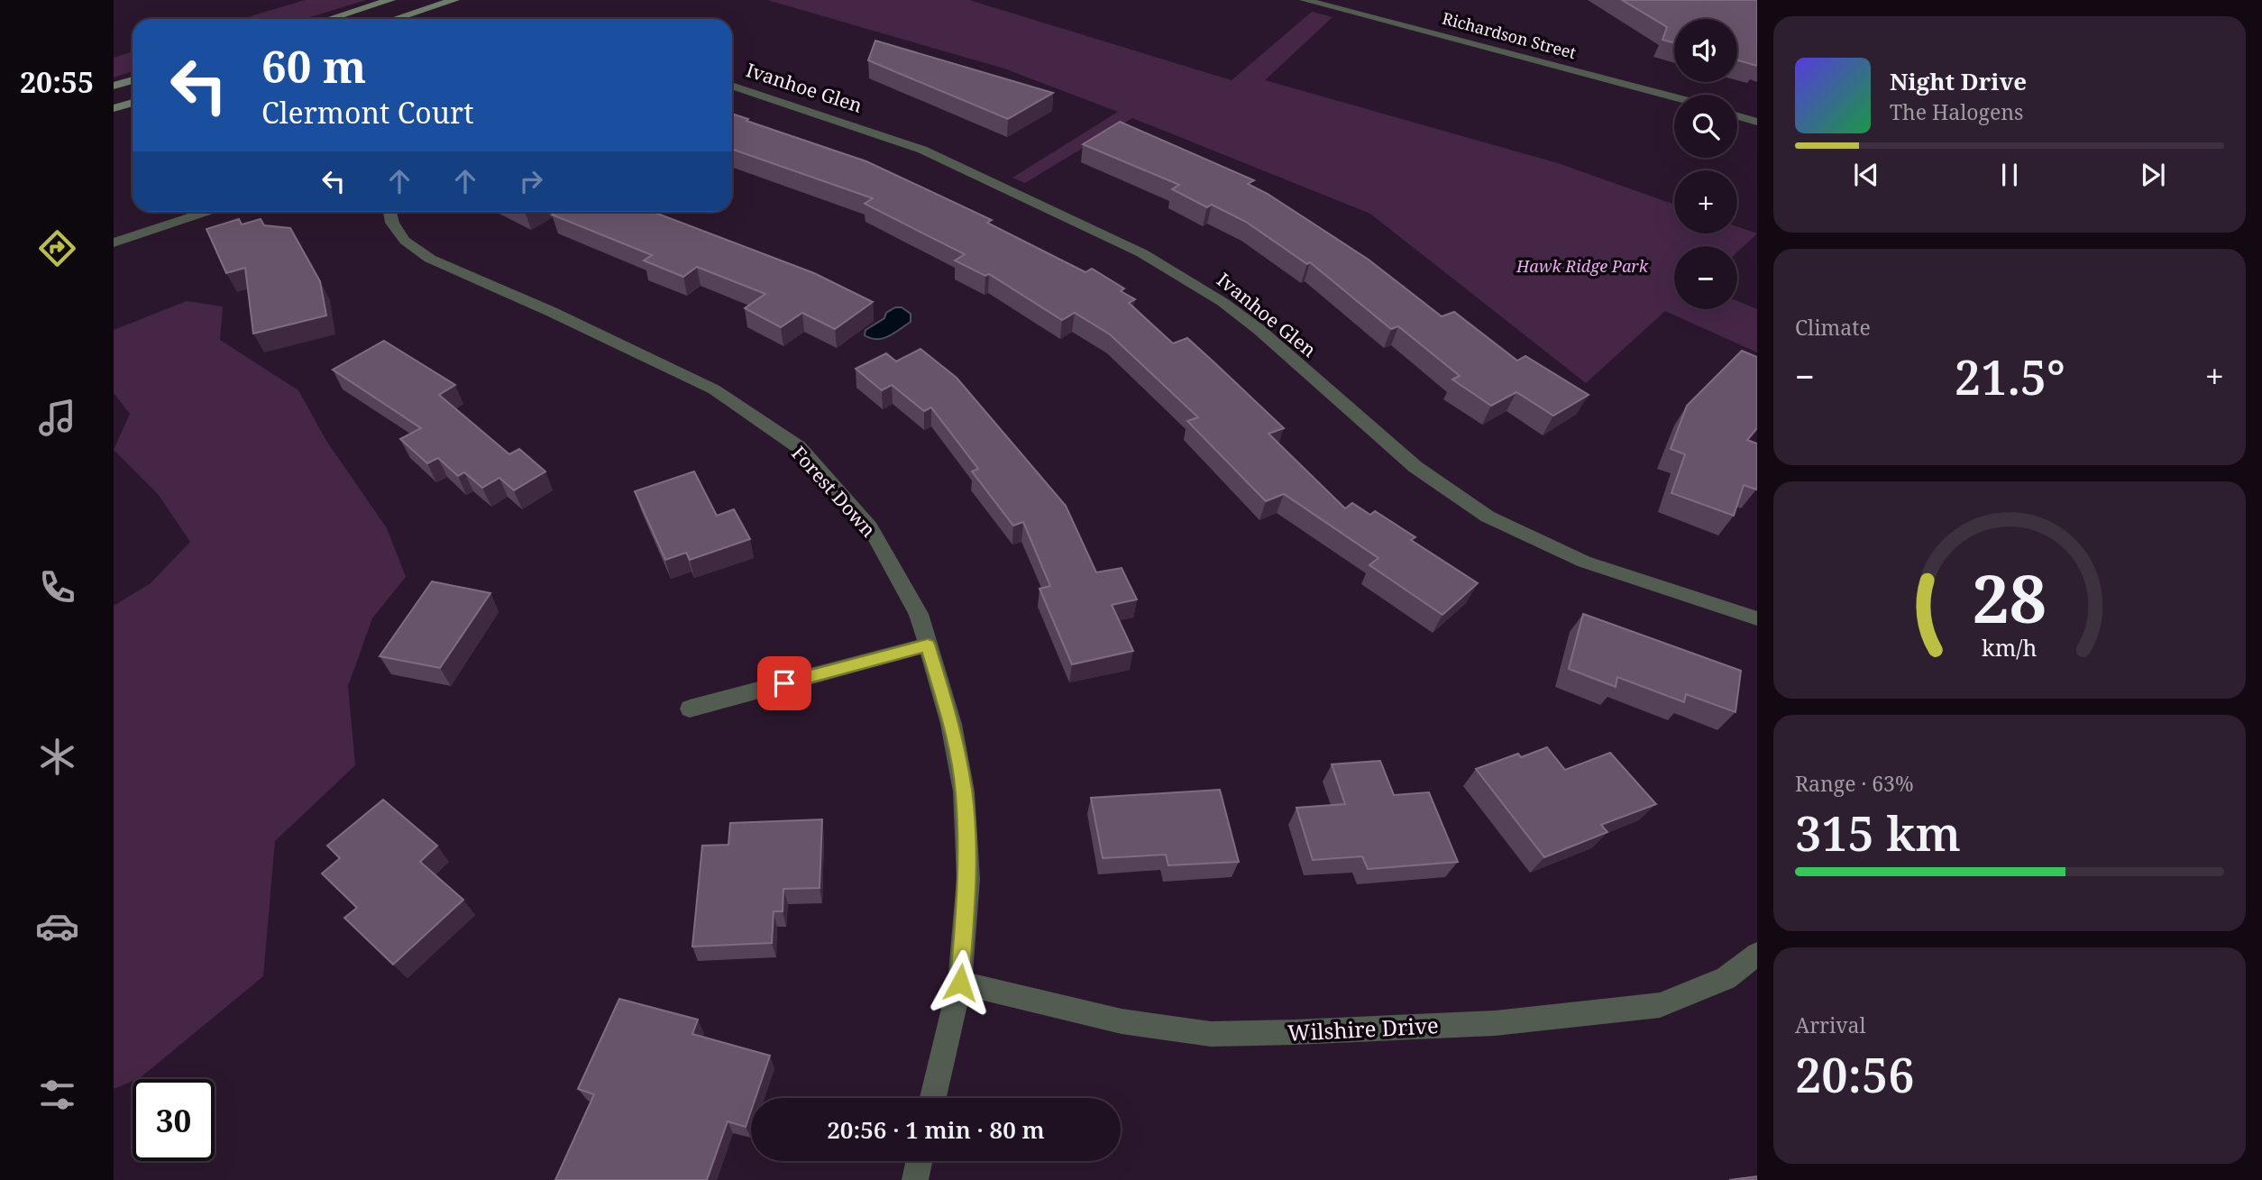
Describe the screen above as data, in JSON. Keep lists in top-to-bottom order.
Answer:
{
  "streets": {
    "street": [
      "Richardson Street",
      "Ivanhoe Glen",
      "Forest Down",
      "Wilshire Drive"
    ]
  },
  "crossings": [
    ["Forest Down", "Wilshire Drive"]
  ],
  "parks": ["Hawk Ridge Park"],
  "page": {
    "tabs": "20:55",
    "map_buttons": ["+", "−"],
    "turn": ["60 m", "Clermont Court"],
    "song": ["Night Drive", "The Halogens"],
    "tile": [
      "Climate",
      ["Range · 63%", "315 km"],
      ["Arrival", "20:56"]
    ],
    "heat": ["−", "21.5°", "+"],
    "limit": "30",
    "trip": "20:56 · 1 min · 80 m",
    "gauge": ["28", "km/h"]
  }
}
